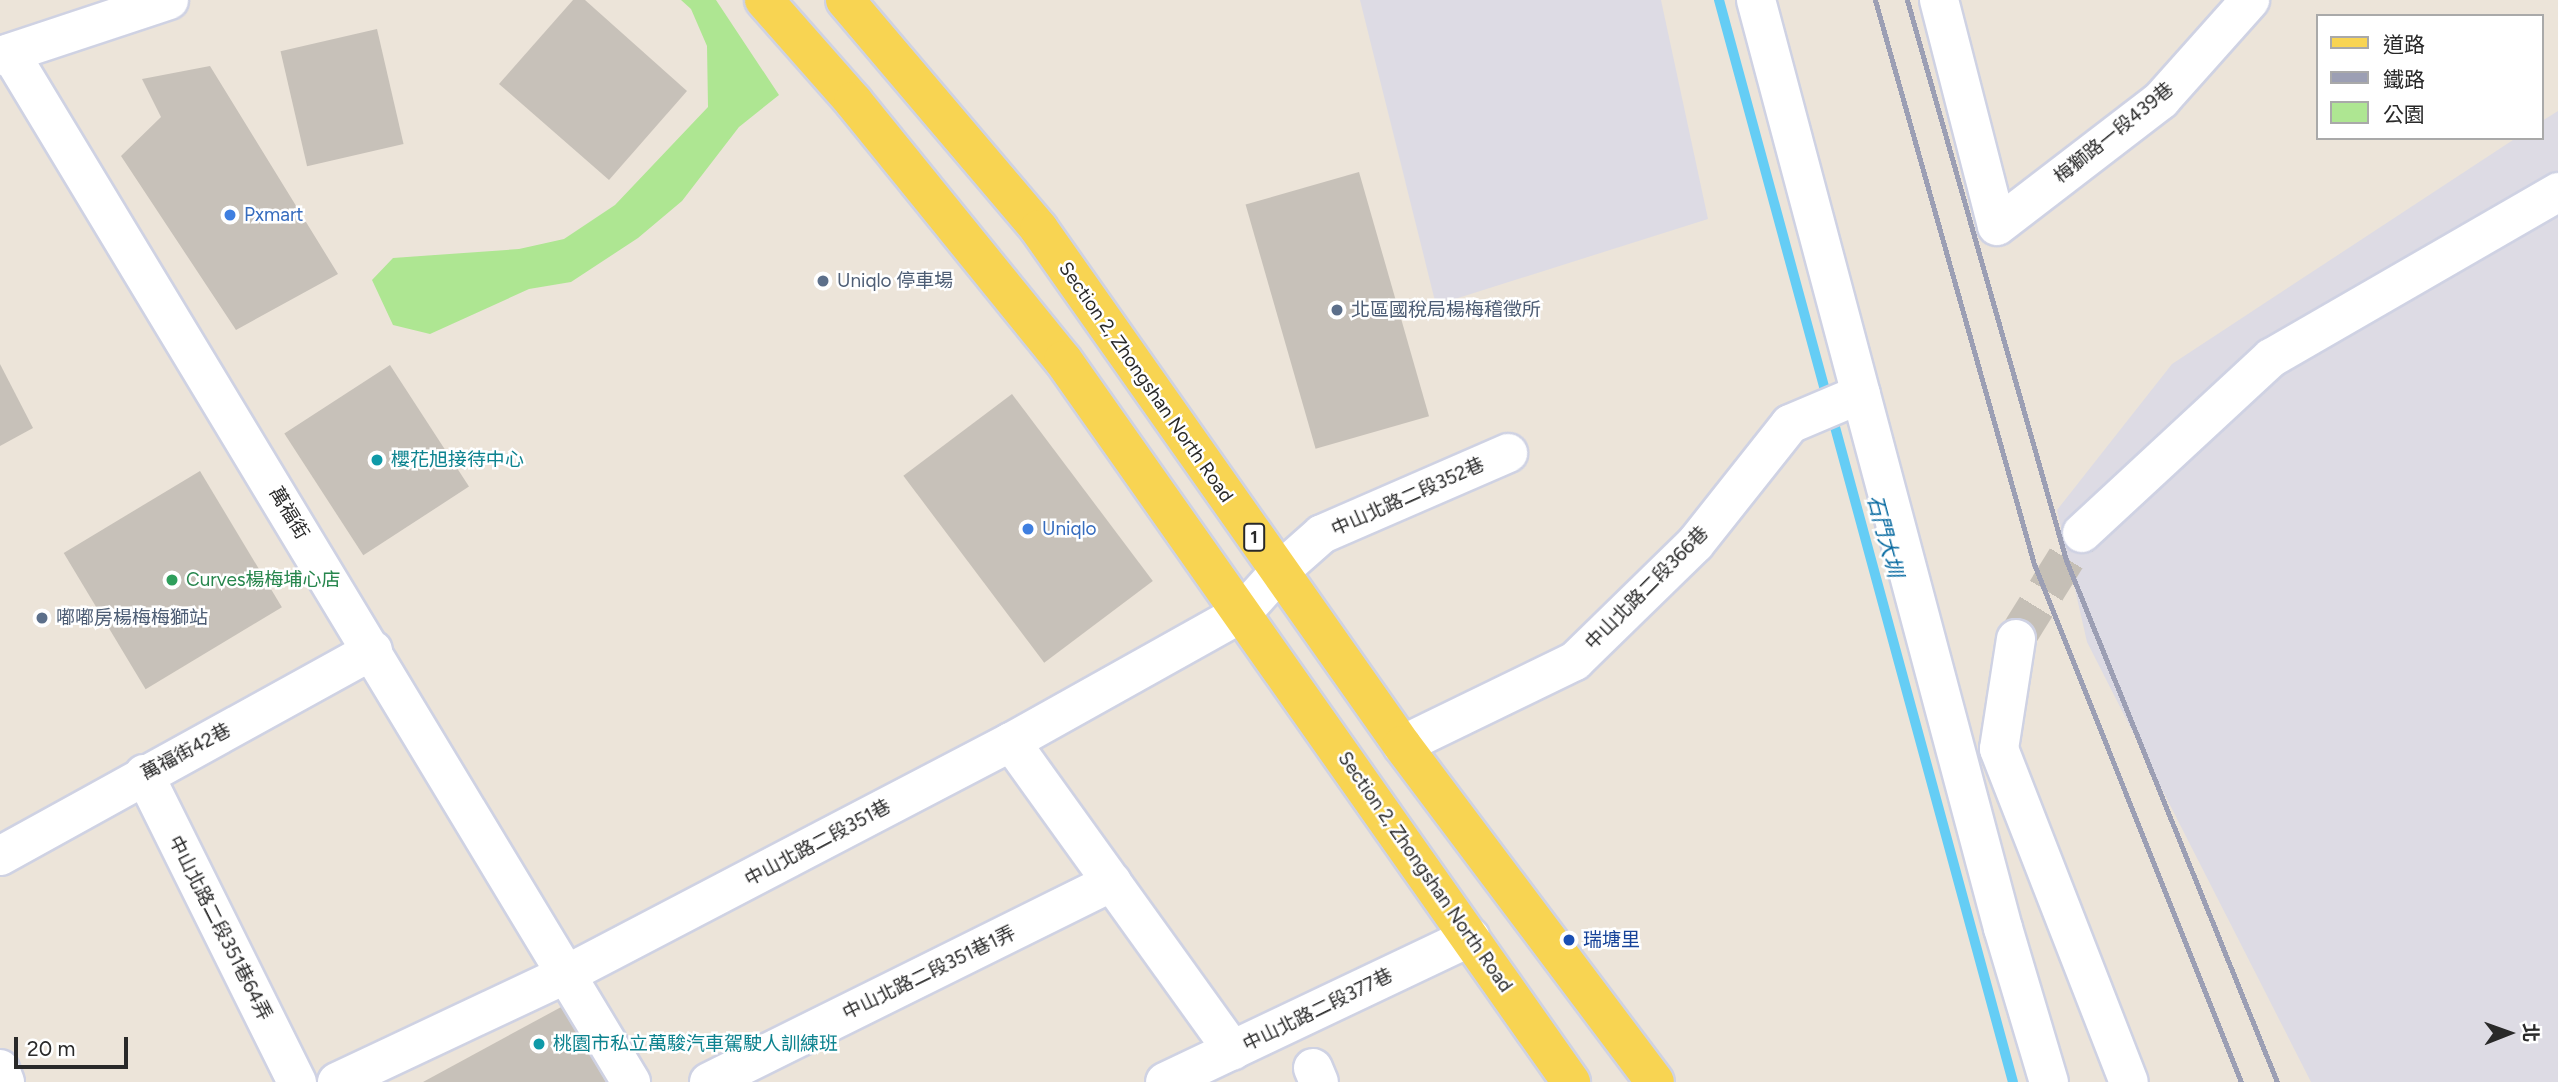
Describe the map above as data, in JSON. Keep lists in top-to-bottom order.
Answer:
{
  "streets": {
    "main road": ["Section 2, Zhongshan North Road", "1"],
    "street": [
      "梅獅路一段439巷",
      "中山北路二段352巷",
      "萬福街",
      "中山北路二段366巷",
      "萬福街42巷",
      "中山北路二段351巷",
      "中山北路二段351巷64弄",
      "中山北路二段351巷1弄",
      "中山北路二段377巷"
    ]
  },
  "crossings": [
    ["Section 2, Zhongshan North Road", "中山北路二段352巷"],
    ["Section 2, Zhongshan North Road", "中山北路二段366巷"],
    ["Section 2, Zhongshan North Road", "中山北路二段351巷"],
    ["Section 2, Zhongshan North Road", "中山北路二段377巷"],
    ["中山北路二段352巷", "中山北路二段351巷"],
    ["萬福街", "萬福街42巷"],
    ["萬福街", "中山北路二段351巷"],
    ["萬福街42巷", "中山北路二段351巷64弄"]
  ],
  "water": ["石門大圳"],
  "places": [
    "Pxmart",
    "Uniqlo 停車場",
    "北區國稅局楊梅稽徵所",
    "櫻花旭接待中心",
    "Uniqlo",
    "Curves楊梅埔心店",
    "嘟嘟房楊梅梅獅站",
    "瑞塘里",
    "桃園市私立萬駿汽車駕駛人訓練班"
  ],
  "legend": ["道路", "鐵路", "公園"],
  "scale_bar": "20 m",
  "north": "right"
}
